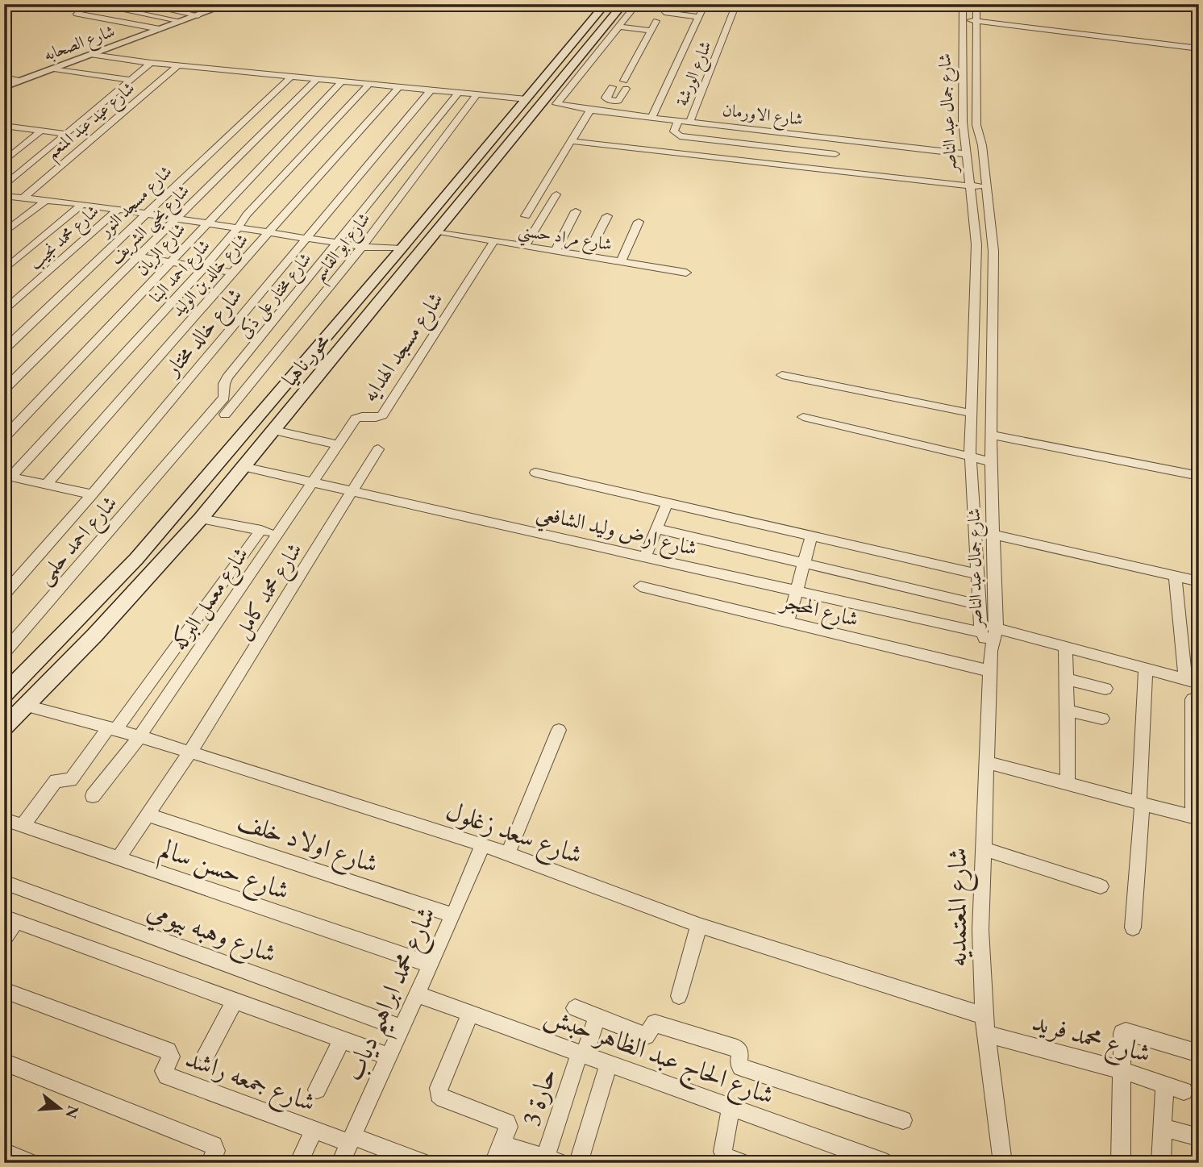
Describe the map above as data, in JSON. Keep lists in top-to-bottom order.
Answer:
{
  "streets": {
    "main road": ["محور ناهيا"],
    "street": [
      "شارع الصحابه",
      "شارع الورشة",
      "شارع جمال عبد الناصر",
      "شارع الاورمان",
      "شارع عيد عبد المنعم",
      "شارع مسجد النور",
      "شارع يحيى الشريف",
      "شارع محمد نجيب",
      "شارع مراد حسني",
      "شارع ابو القاسم",
      "شارع الريان",
      "شارع احمد البنا",
      "شارع خالد بن الوليد",
      "شارع مختار على ذكى",
      "شارع خالد مختار",
      "شارع مسجد الهدايه",
      "شارع ارض وليد الشافعي",
      "شارع احمد حلمى",
      "شارع محمد كامل",
      "شارع معمل البركه",
      "شارع المحجر",
      "شارع سعد زغلول",
      "شارع اولاد خلف",
      "شارع حسن سالم",
      "شارع المعتمديه",
      "شارع وهبه بيومي",
      "شارع محمد ابراهيم دياب",
      "شارع محمد فريد",
      "شارع الحاج عبد الظاهر حبش",
      "شارع جمعه راشد",
      "حارة 3"
    ]
  },
  "crossings": [
    ["شارع الورشة", "شارع الاورمان"],
    ["شارع جمال عبد الناصر", "شارع الاورمان"],
    ["شارع جمال عبد الناصر", "شارع ارض وليد الشافعي"],
    ["شارع جمال عبد الناصر", "شارع المعتمديه"],
    ["شارع مراد حسني", "شارع مسجد الهدايه"],
    ["شارع مراد حسني", "محور ناهيا"],
    ["شارع مختار على ذكى", "شارع احمد حلمى"],
    ["شارع مسجد الهدايه", "شارع ارض وليد الشافعي"],
    ["شارع مسجد الهدايه", "شارع معمل البركه"],
    ["محور ناهيا", "شارع ارض وليد الشافعي"],
    ["محور ناهيا", "شارع سعد زغلول"],
    ["شارع ارض وليد الشافعي", "شارع محمد كامل"],
    ["شارع ارض وليد الشافعي", "شارع معمل البركه"],
    ["شارع محمد كامل", "شارع سعد زغلول"],
    ["شارع محمد كامل", "شارع اولاد خلف"],
    ["شارع محمد كامل", "شارع حسن سالم"],
    ["شارع معمل البركه", "شارع سعد زغلول"],
    ["شارع المحجر", "شارع المعتمديه"],
    ["شارع سعد زغلول", "شارع المعتمديه"],
    ["شارع سعد زغلول", "شارع محمد ابراهيم دياب"],
    ["شارع اولاد خلف", "شارع محمد ابراهيم دياب"],
    ["شارع حسن سالم", "شارع محمد ابراهيم دياب"],
    ["شارع المعتمديه", "شارع محمد فريد"],
    ["شارع وهبه بيومي", "شارع محمد ابراهيم دياب"],
    ["شارع محمد ابراهيم دياب", "شارع الحاج عبد الظاهر حبش"],
    ["شارع محمد ابراهيم دياب", "شارع جمعه راشد"],
    ["شارع الحاج عبد الظاهر حبش", "حارة 3"]
  ],
  "north": "right"
}
